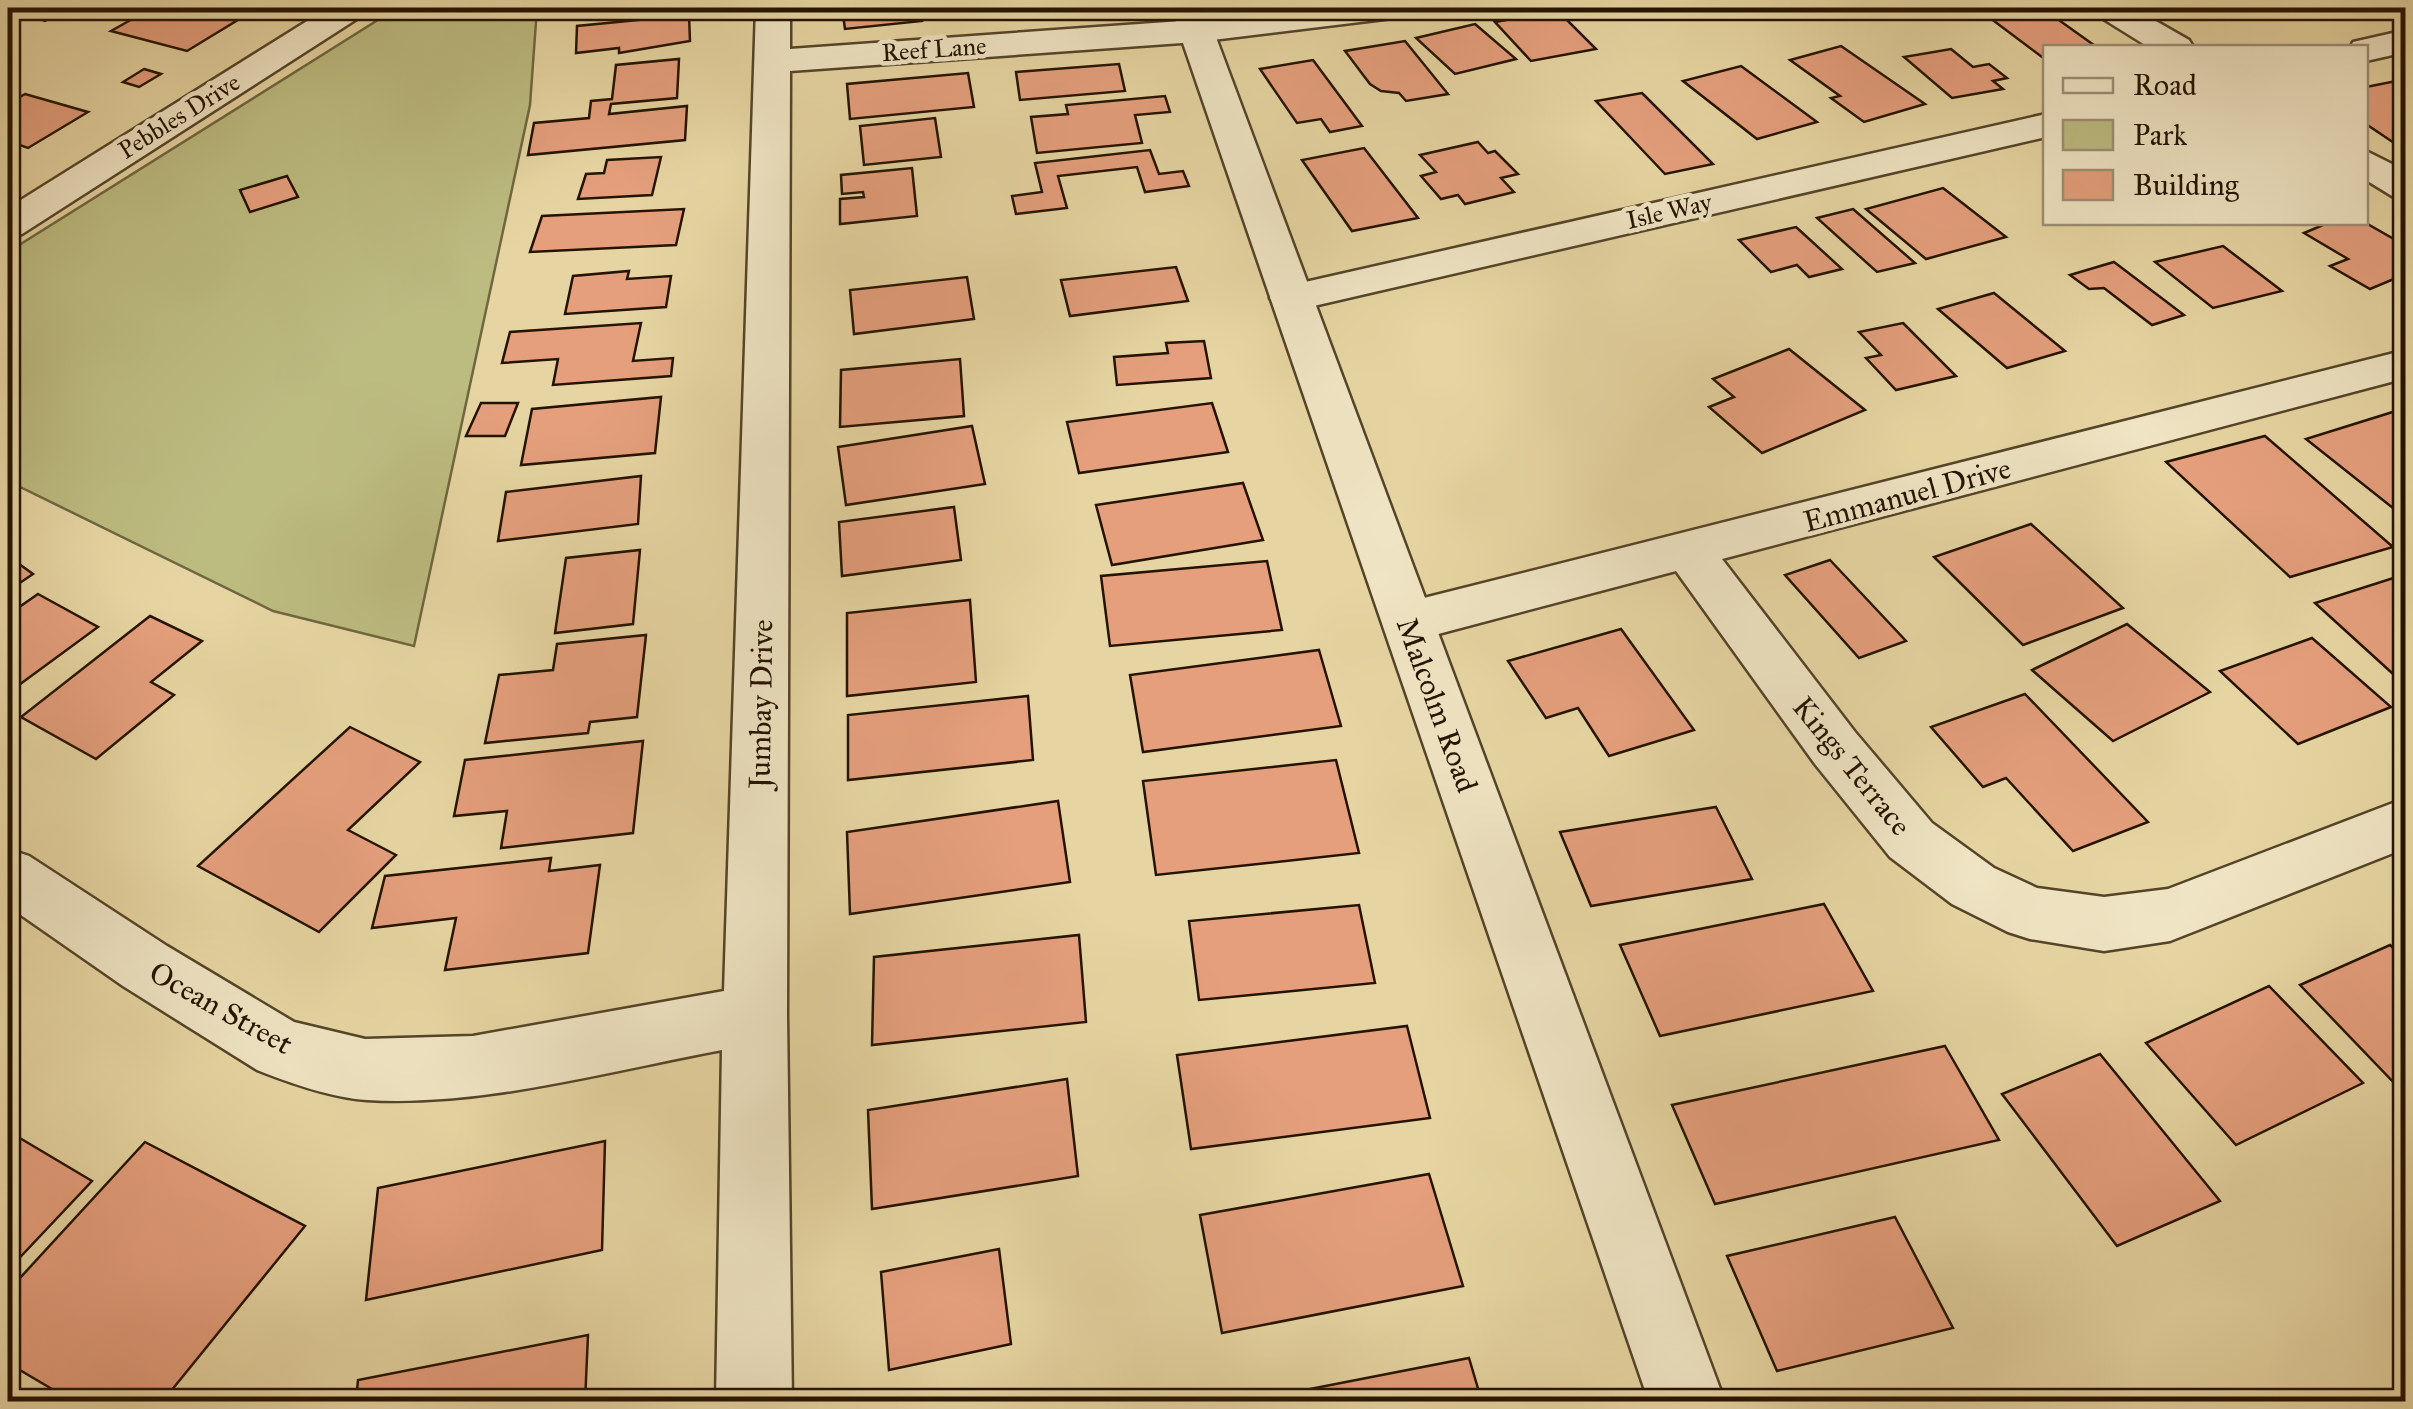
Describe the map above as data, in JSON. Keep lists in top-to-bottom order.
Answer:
{
  "streets": {
    "street": [
      "Reef Lane",
      "Pebbles Drive",
      "Isle Way",
      "Emmanuel Drive",
      "Jumbay Drive",
      "Malcolm Road",
      "Kings Terrace",
      "Ocean Street"
    ]
  },
  "crossings": [
    ["Reef Lane", "Jumbay Drive"],
    ["Reef Lane", "Malcolm Road"],
    ["Isle Way", "Malcolm Road"],
    ["Emmanuel Drive", "Malcolm Road"],
    ["Emmanuel Drive", "Kings Terrace"],
    ["Jumbay Drive", "Ocean Street"]
  ],
  "legend": ["Road", "Park", "Building"]
}
